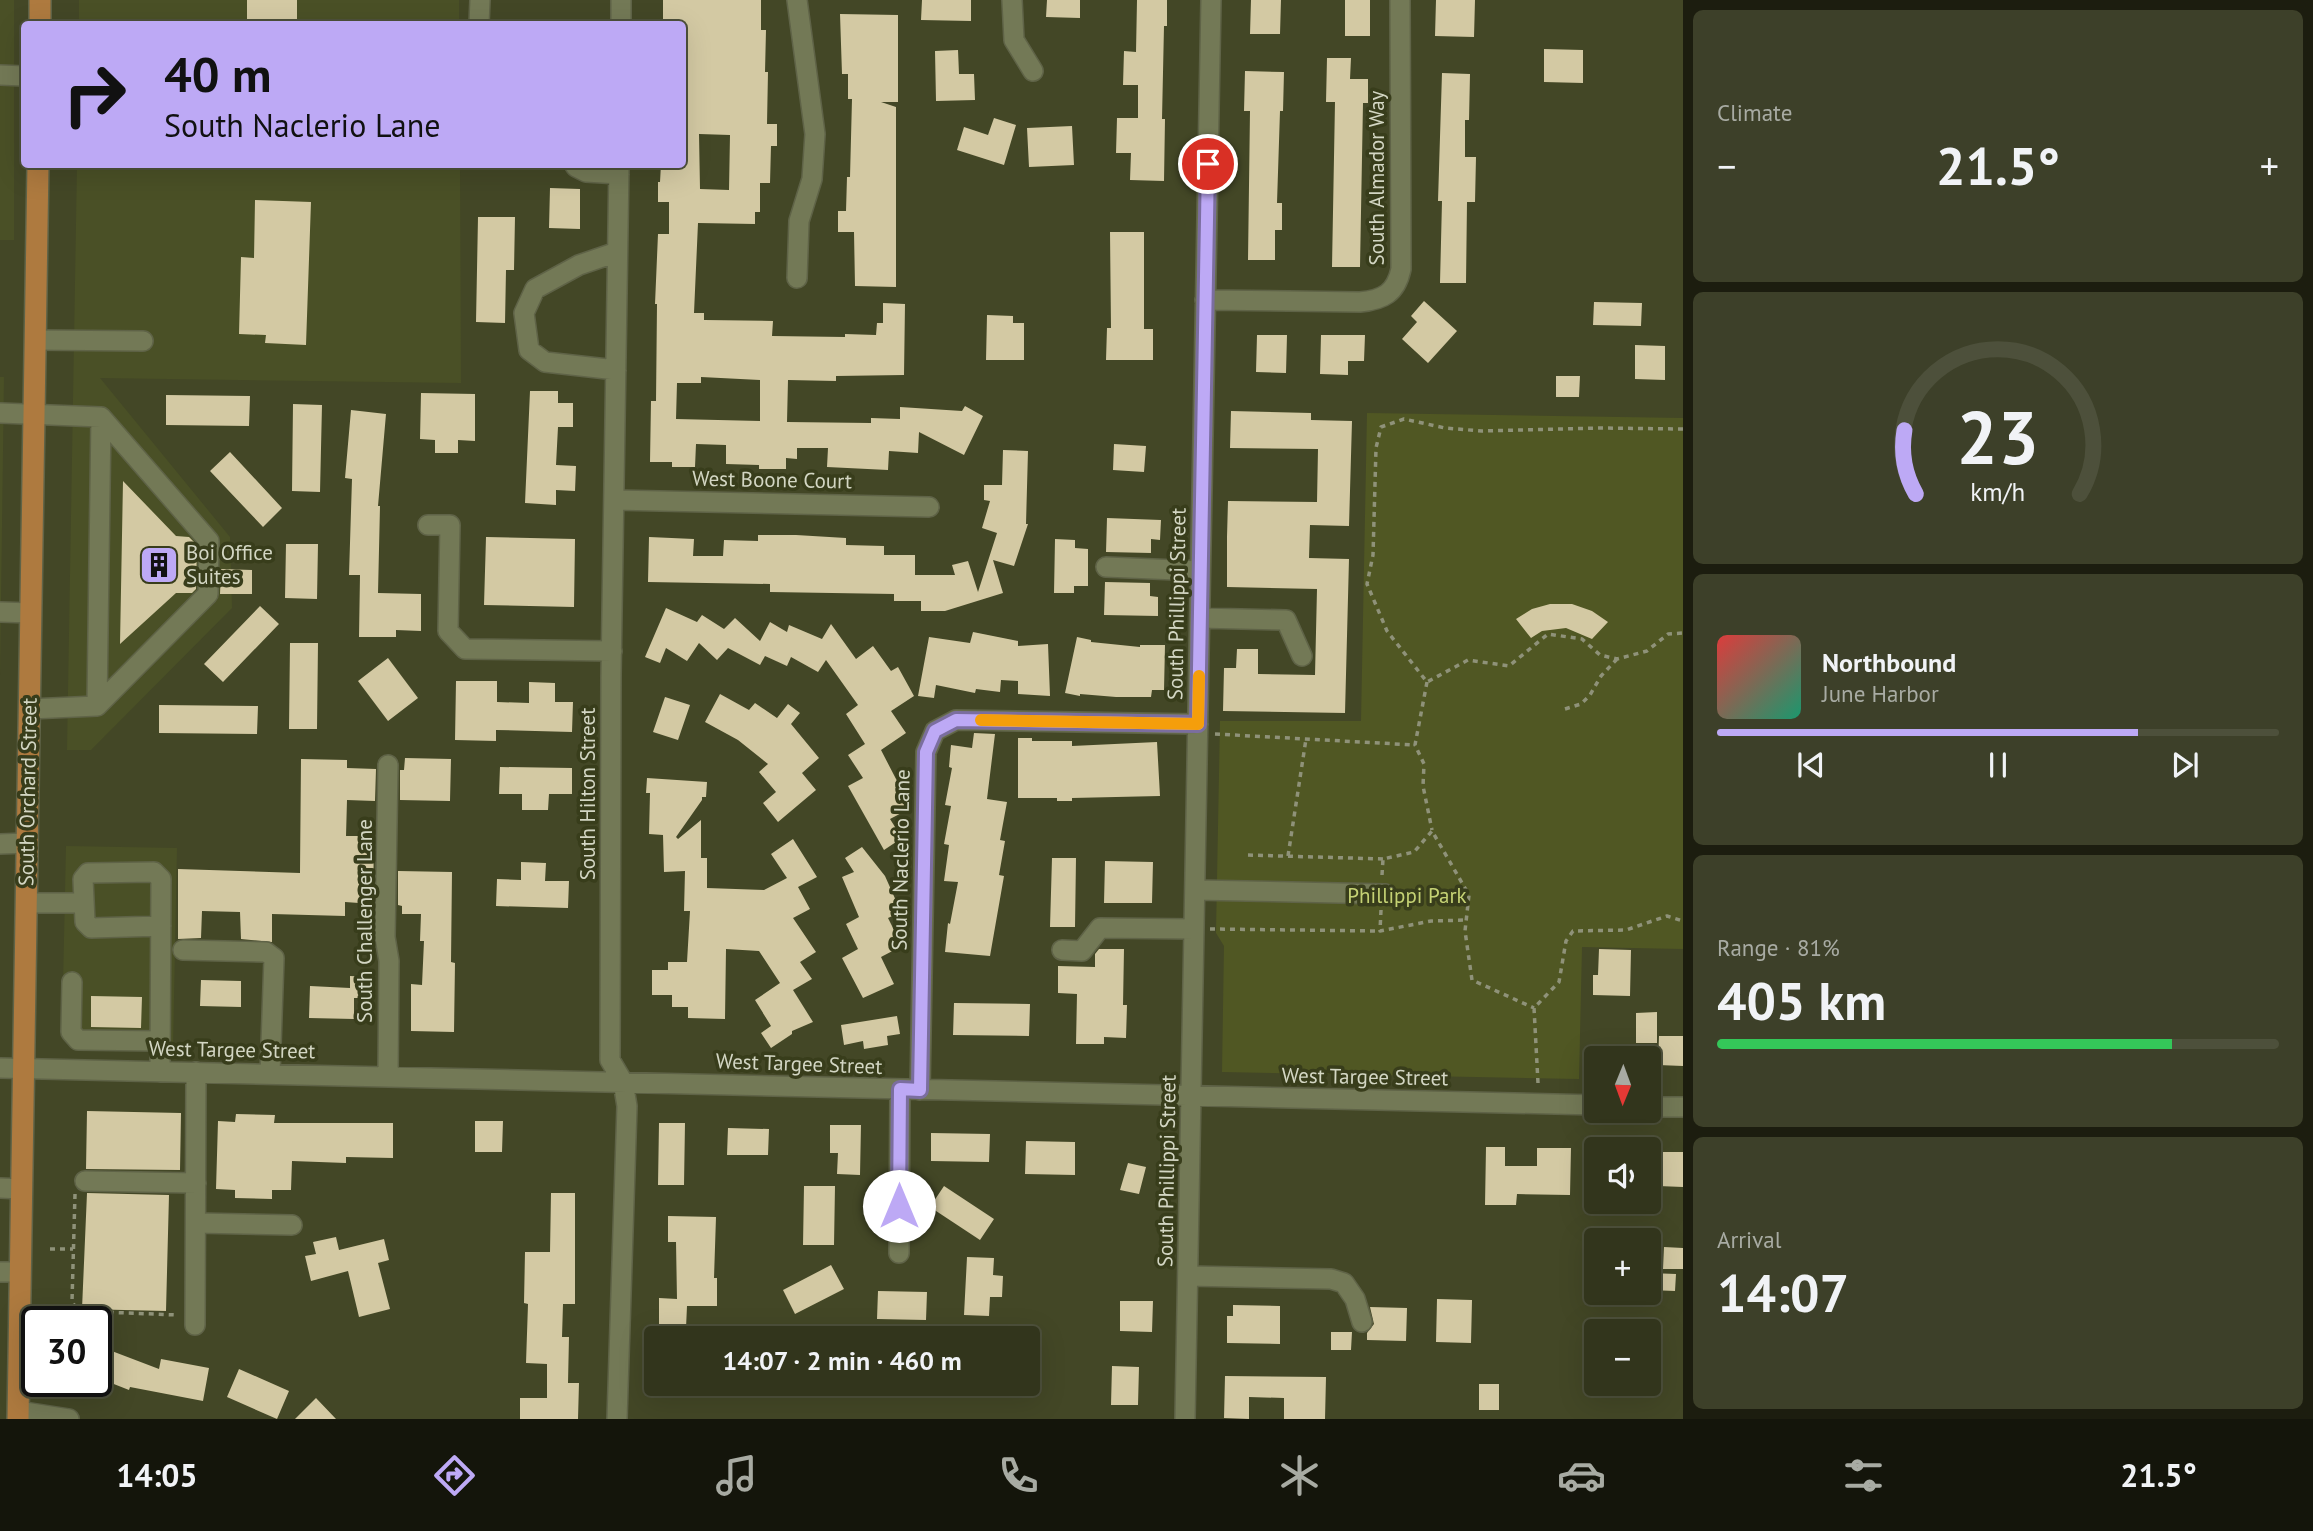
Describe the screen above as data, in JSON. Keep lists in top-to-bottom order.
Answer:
{
  "streets": {
    "main road": ["South Orchard Street"],
    "street": [
      "South Almador Way",
      "West Boone Court",
      "South Phillippi Street",
      "South Hilton Street",
      "South Naclerio Lane",
      "South Challenger Lane",
      "West Targee Street"
    ]
  },
  "crossings": [
    ["South Almador Way", "South Phillippi Street"],
    ["West Boone Court", "South Hilton Street"],
    ["South Phillippi Street", "South Naclerio Lane"],
    ["South Phillippi Street", "West Targee Street"],
    ["South Orchard Street", "West Targee Street"],
    ["South Hilton Street", "West Targee Street"],
    ["South Naclerio Lane", "West Targee Street"],
    ["South Challenger Lane", "West Targee Street"]
  ],
  "parks": ["Phillippi Park"],
  "places": {
    "building": ["Boi Office Suites"]
  },
  "north": "bottom",
  "page": {
    "tile": [
      "Climate",
      ["Range · 81%", "405 km"],
      ["Arrival", "14:07"]
    ],
    "turn": ["40 m", "South Naclerio Lane"],
    "heat": ["−", "21.5°", "+"],
    "song": ["Northbound", "June Harbor"],
    "map_buttons": ["+", "−"],
    "limit": "30",
    "trip": "14:07 · 2 min · 460 m",
    "tabs": ["14:05", "21.5°"],
    "gauge": ["23", "km/h"]
  }
}
